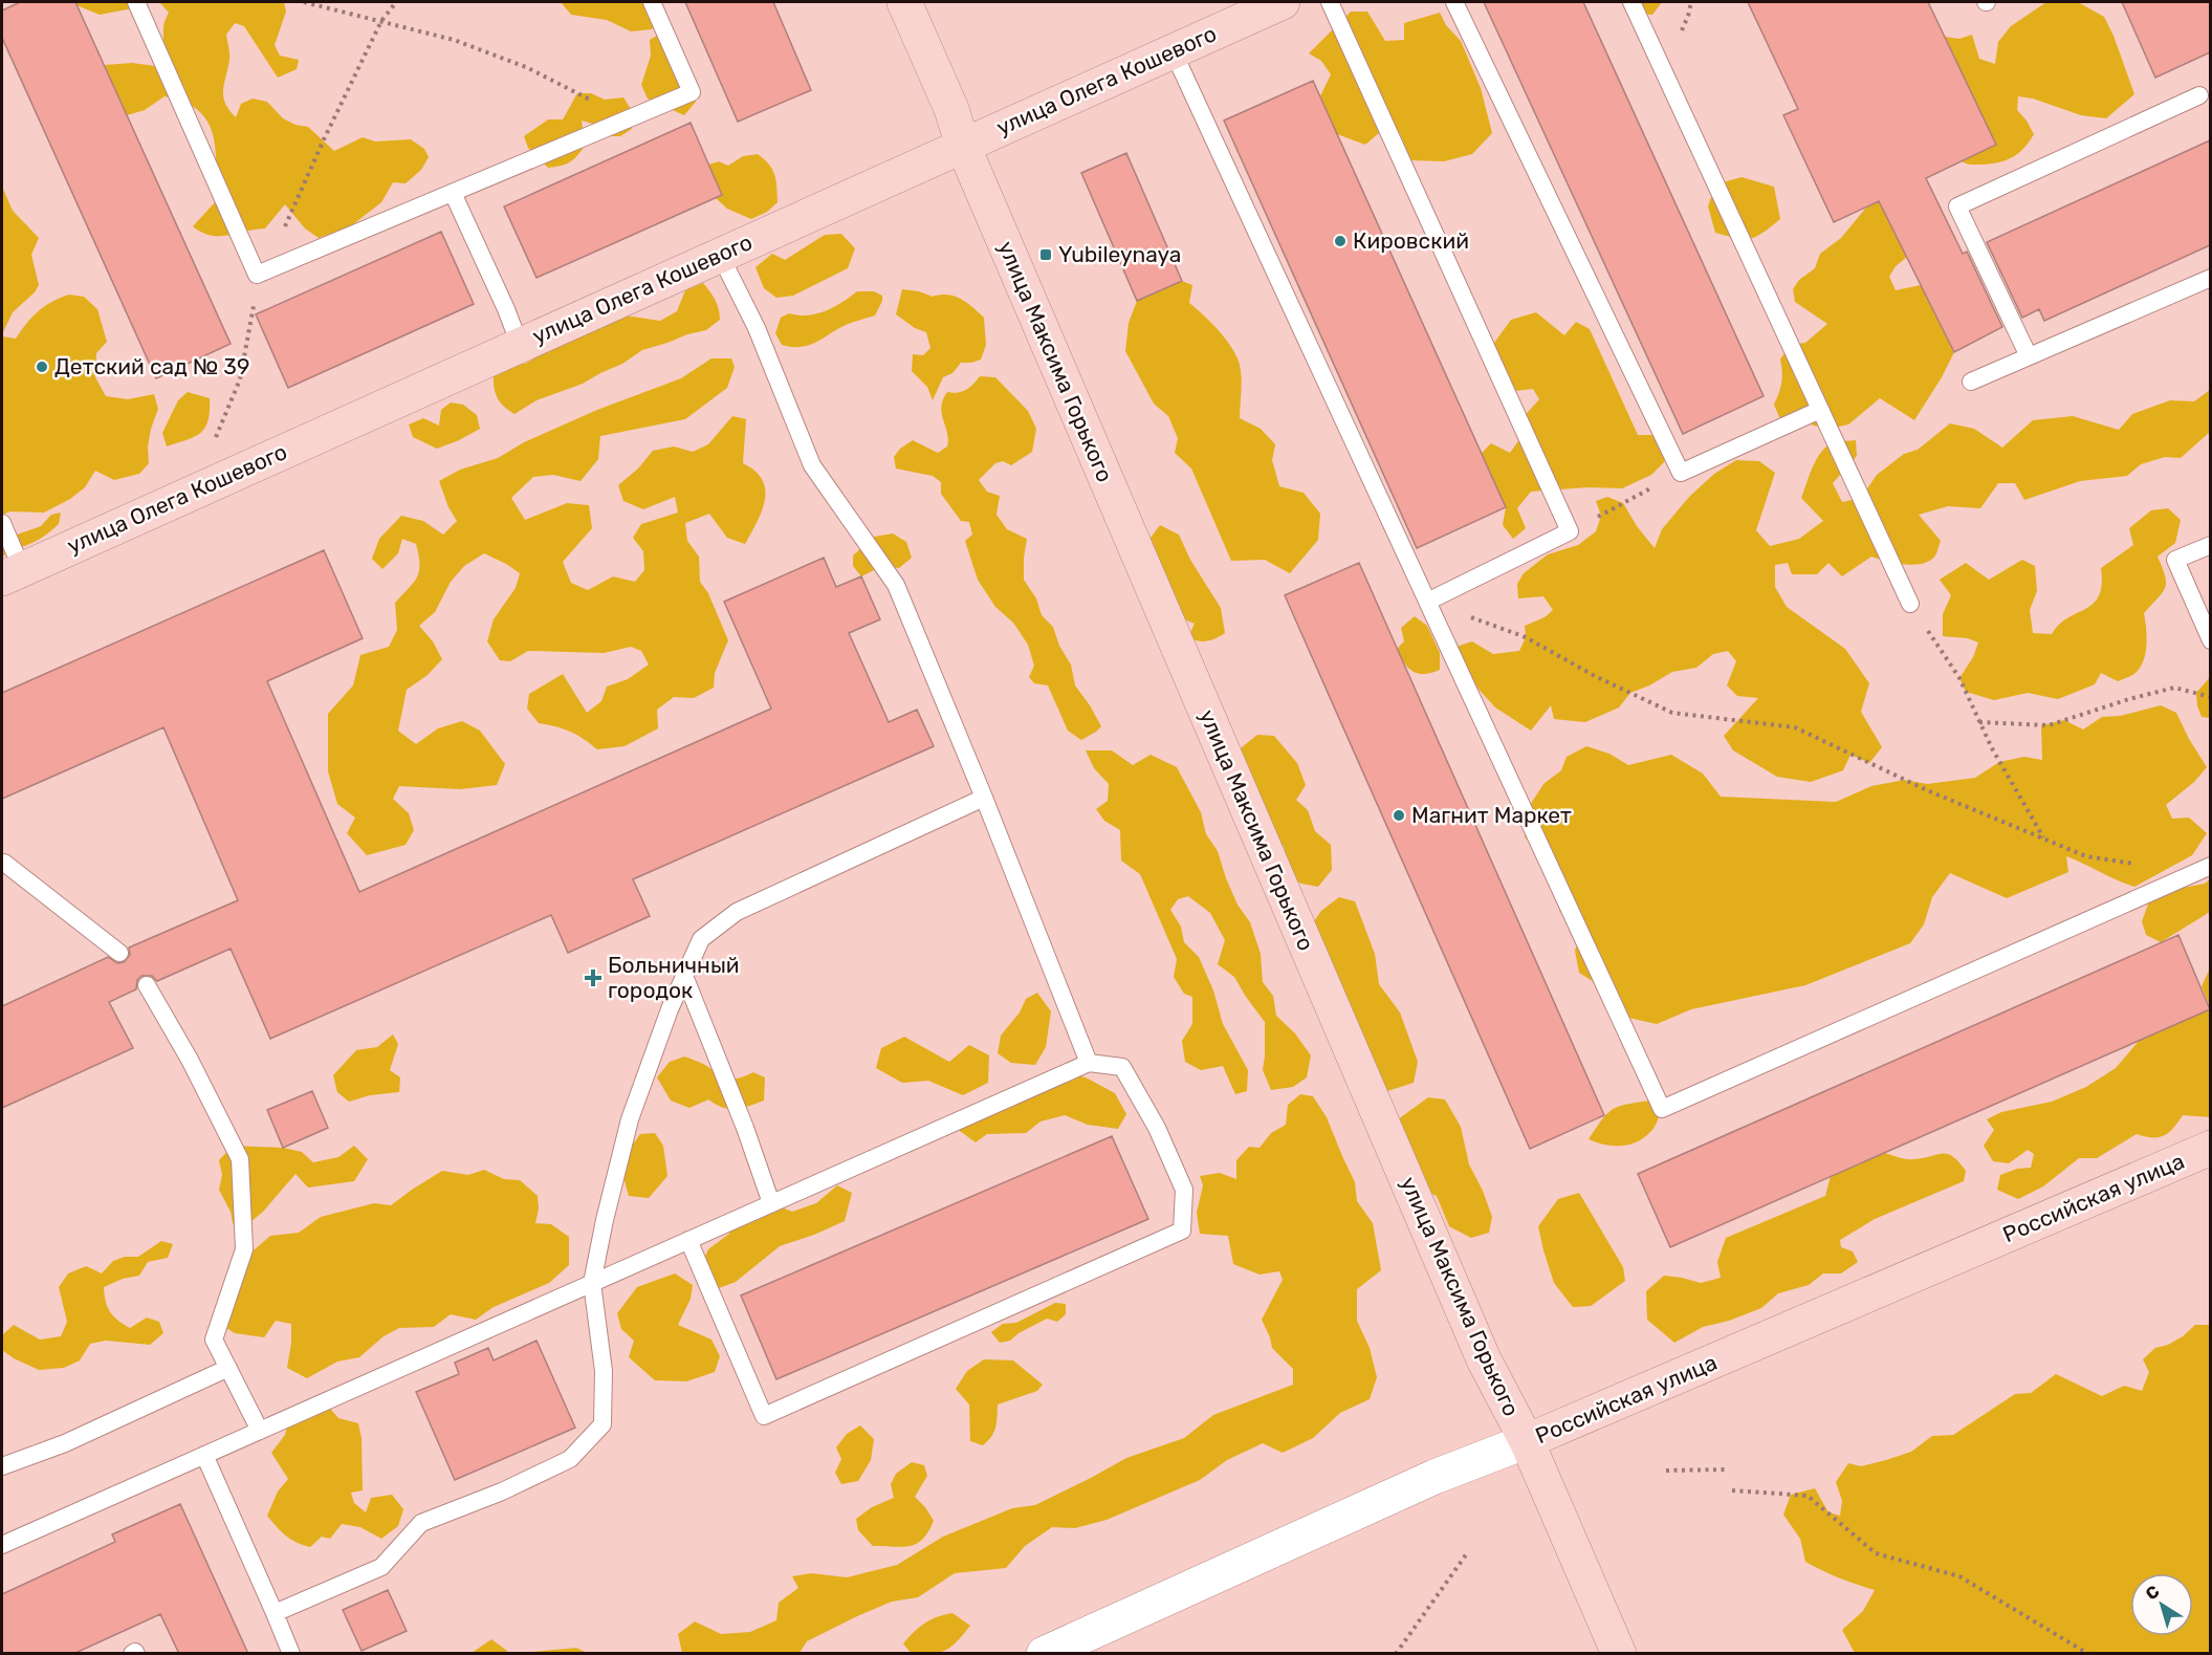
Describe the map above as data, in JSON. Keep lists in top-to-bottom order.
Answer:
{
  "streets": {
    "main road": ["улица Олега Кошевого", "улица Максима Горького", "Российская улица"]
  },
  "crossings": [
    ["улица Олега Кошевого", "улица Максима Горького"],
    ["улица Максима Горького", "Российская улица"]
  ],
  "places": {
    "other": ["Кировский", "Детский сад № 39", "Магнит Маркет"],
    "transit": ["Yubileynaya"],
    "health": ["Больничный городок"]
  },
  "north": "top left"
}
